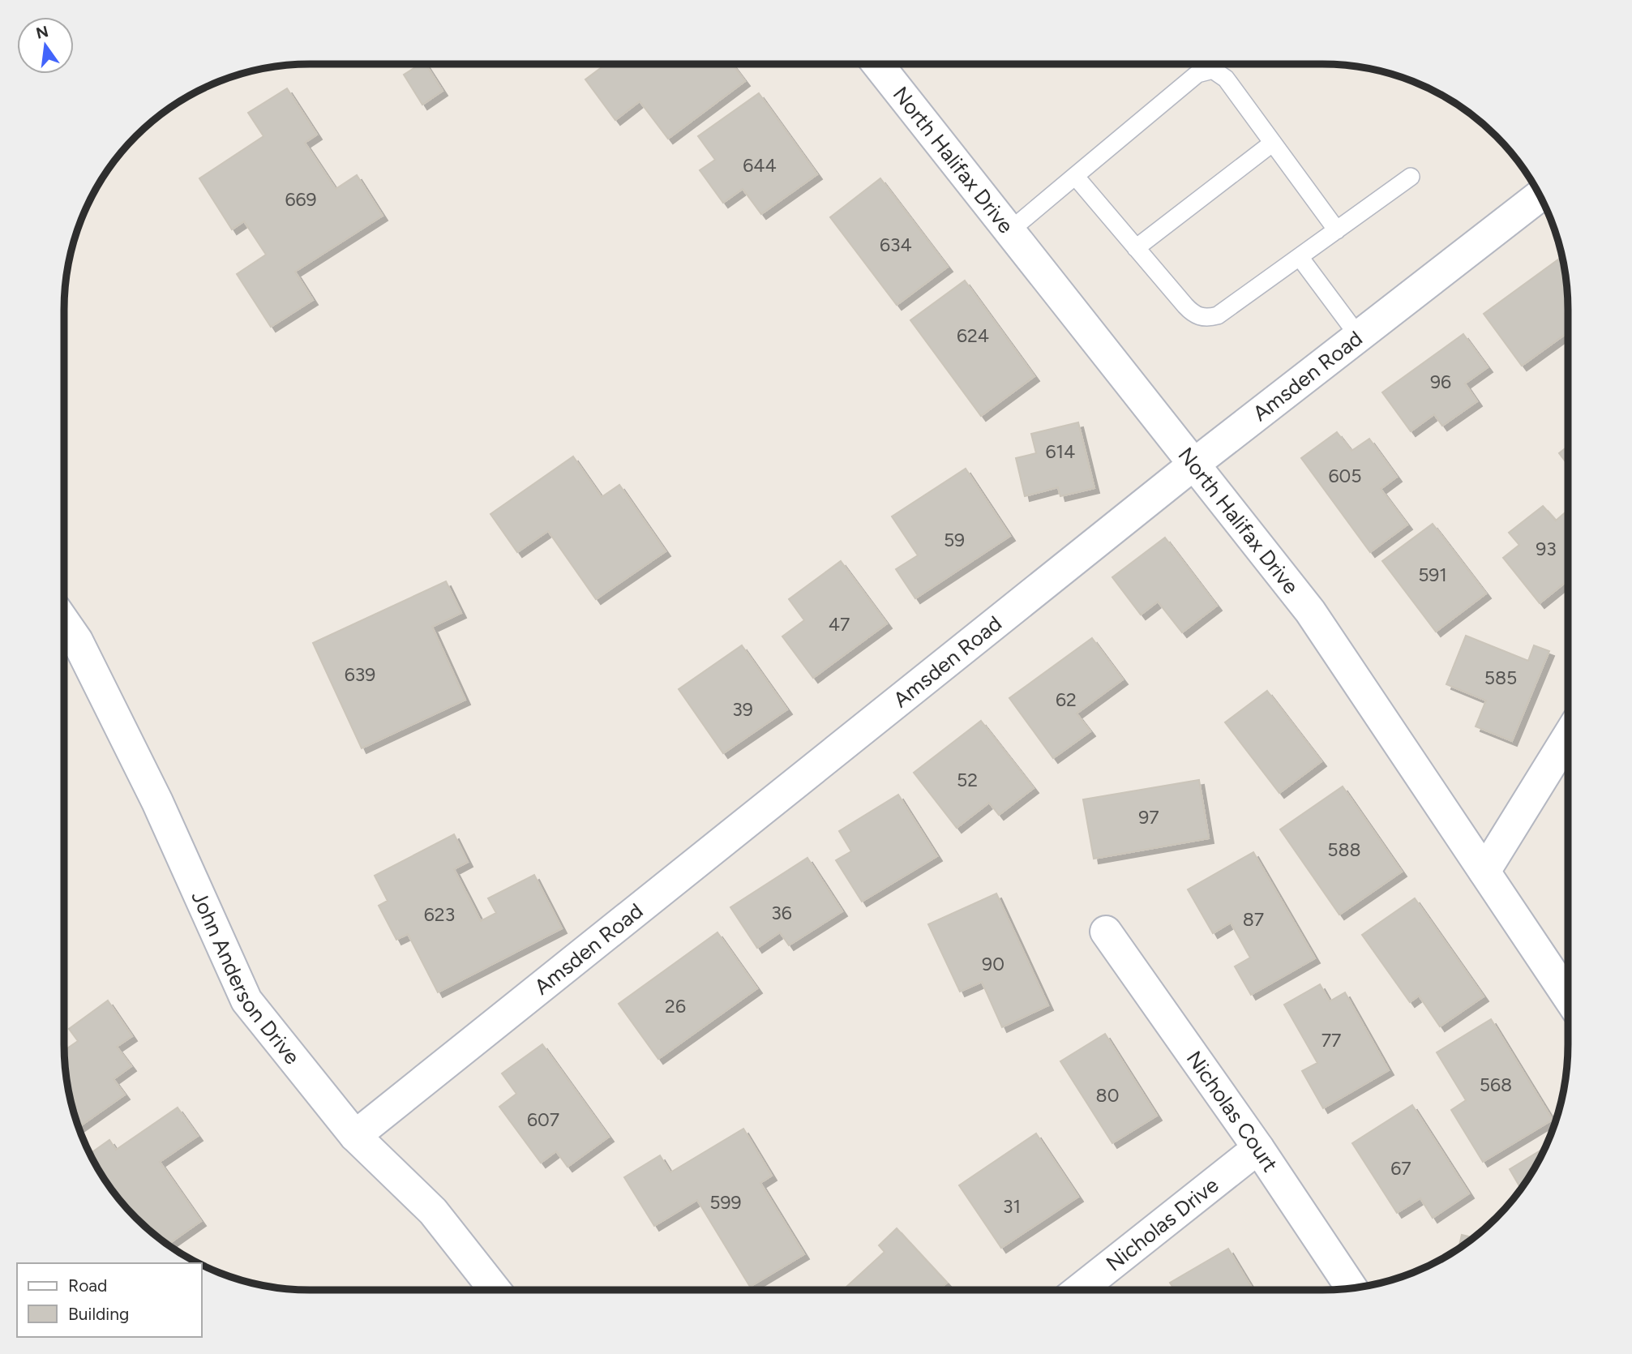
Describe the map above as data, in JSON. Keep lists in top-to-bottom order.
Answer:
{
  "streets": {
    "street": [
      "North Halifax Drive",
      "Amsden Road",
      "John Anderson Drive",
      "Nicholas Court",
      "Nicholas Drive"
    ]
  },
  "crossings": [
    ["North Halifax Drive", "Amsden Road"],
    ["Amsden Road", "John Anderson Drive"],
    ["Nicholas Court", "Nicholas Drive"]
  ],
  "house_numbers": [
    "644",
    "669",
    "634",
    "624",
    "96",
    "614",
    "605",
    "59",
    "93",
    "591",
    "47",
    "639",
    "585",
    "62",
    "39",
    "52",
    "97",
    "588",
    "36",
    "623",
    "87",
    "90",
    "26",
    "77",
    "568",
    "80",
    "607",
    "67",
    "599",
    "31"
  ],
  "legend": ["Road", "Building"],
  "north": "top"
}
